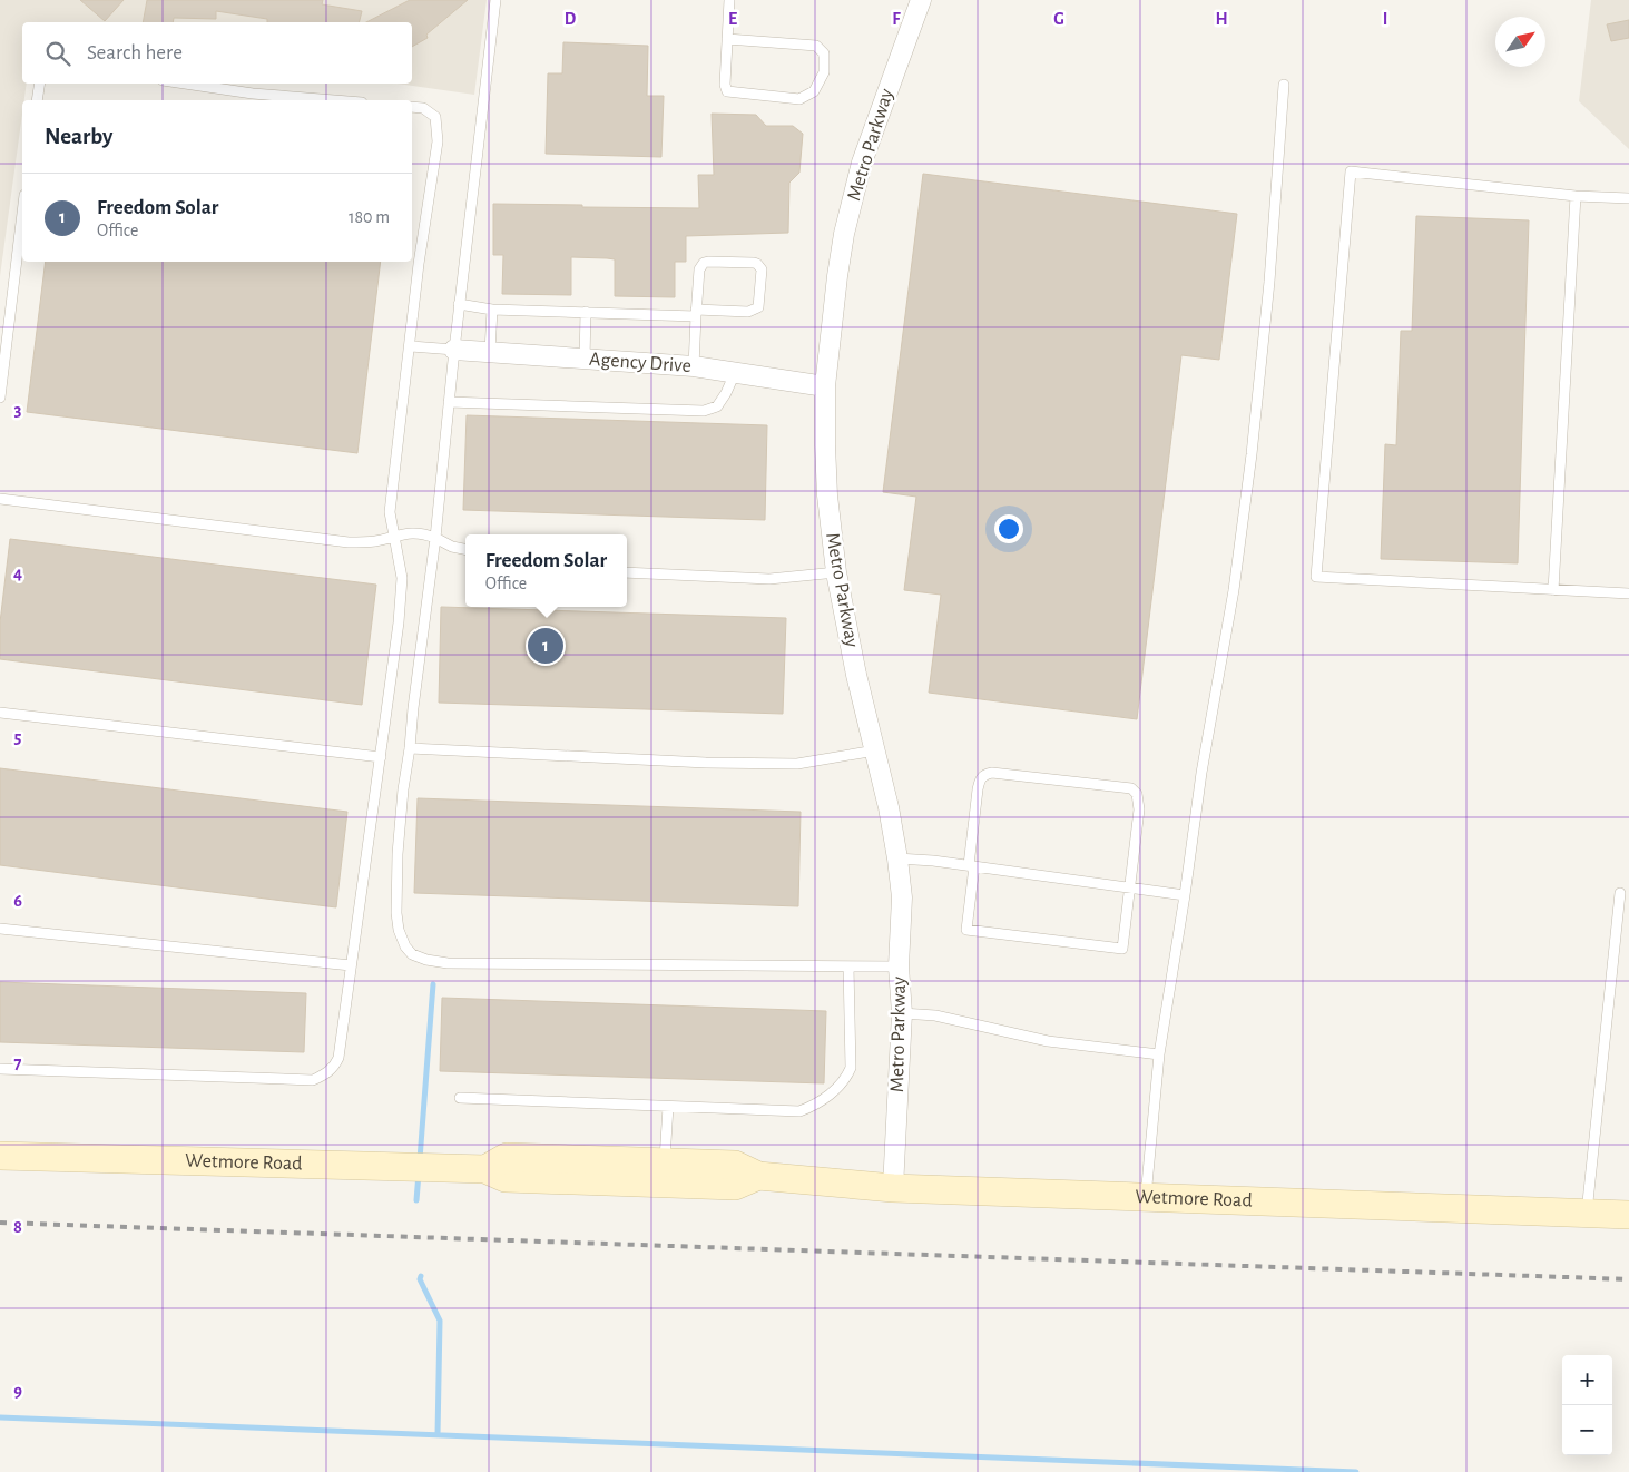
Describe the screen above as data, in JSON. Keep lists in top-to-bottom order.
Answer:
{
  "streets": {
    "main road": ["Wetmore Road"],
    "street": ["Metro Parkway", "Agency Drive"]
  },
  "crossings": [
    ["Metro Parkway", "Agency Drive"],
    ["Metro Parkway", "Wetmore Road"]
  ],
  "north": "top right",
  "page": {
    "search": "Search here",
    "heading": "Nearby",
    "list": [
      {
        "mark": "1",
        "name": "Freedom Solar",
        "note": "Office",
        "value": "180 m"
      }
    ],
    "popup": ["Freedom Solar", "Office"],
    "pins": "1",
    "map_buttons": ["+", "−"]
  },
  "grid": {
    "columns": [
      "D",
      "E",
      "F",
      "G",
      "H",
      "I"
    ],
    "rows": [
      "3",
      "4",
      "5",
      "6",
      "7",
      "8",
      "9"
    ]
  }
}
